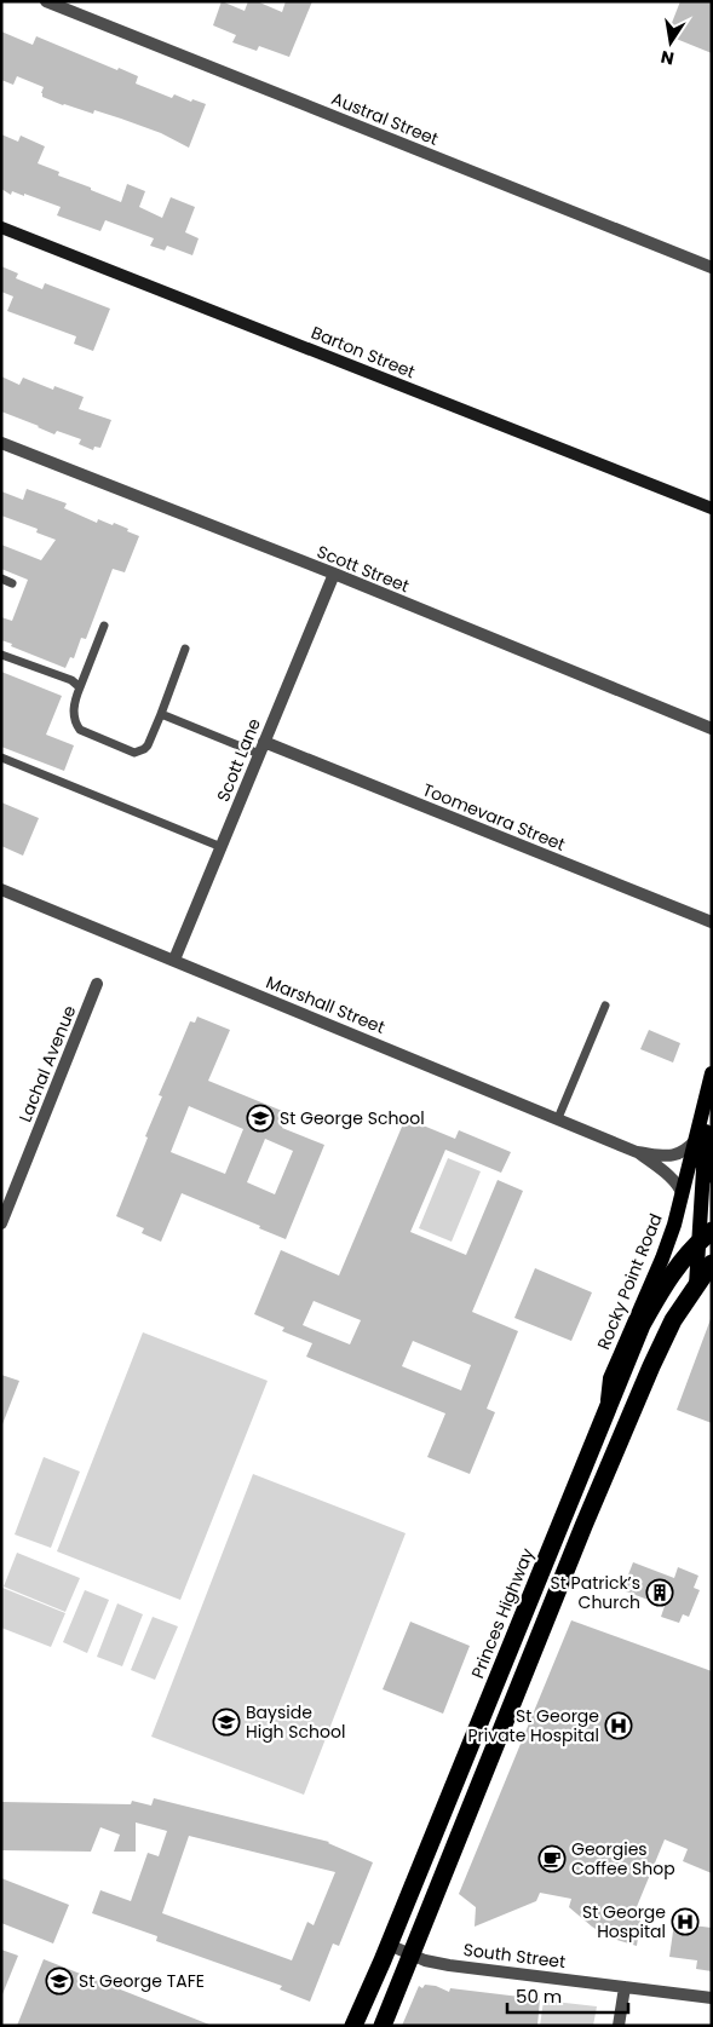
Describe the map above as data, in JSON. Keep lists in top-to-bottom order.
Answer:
{
  "streets": {
    "highway": ["Princes Highway"],
    "main road": ["Rocky Point Road"],
    "street": [
      "Austral Street",
      "Barton Street",
      "Scott Street",
      "Scott Lane",
      "Toomevara Street",
      "Marshall Street",
      "Lachal Avenue",
      "South Street"
    ]
  },
  "crossings": [
    ["Scott Street", "Scott Lane"],
    ["Scott Lane", "Toomevara Street"],
    ["Scott Lane", "Marshall Street"],
    ["Marshall Street", "Rocky Point Road"],
    ["Rocky Point Road", "Princes Highway"],
    ["Princes Highway", "South Street"]
  ],
  "places": {
    "school or university": ["St George School", "Bayside High School", "St George TAFE"],
    "building": ["St Patrick’s Church"],
    "hospital": ["St George Private Hospital", "St George Hospital"],
    "cafe": ["Georgies Coffee Shop"]
  },
  "scale_bar": "50 m",
  "north": "bottom"
}
